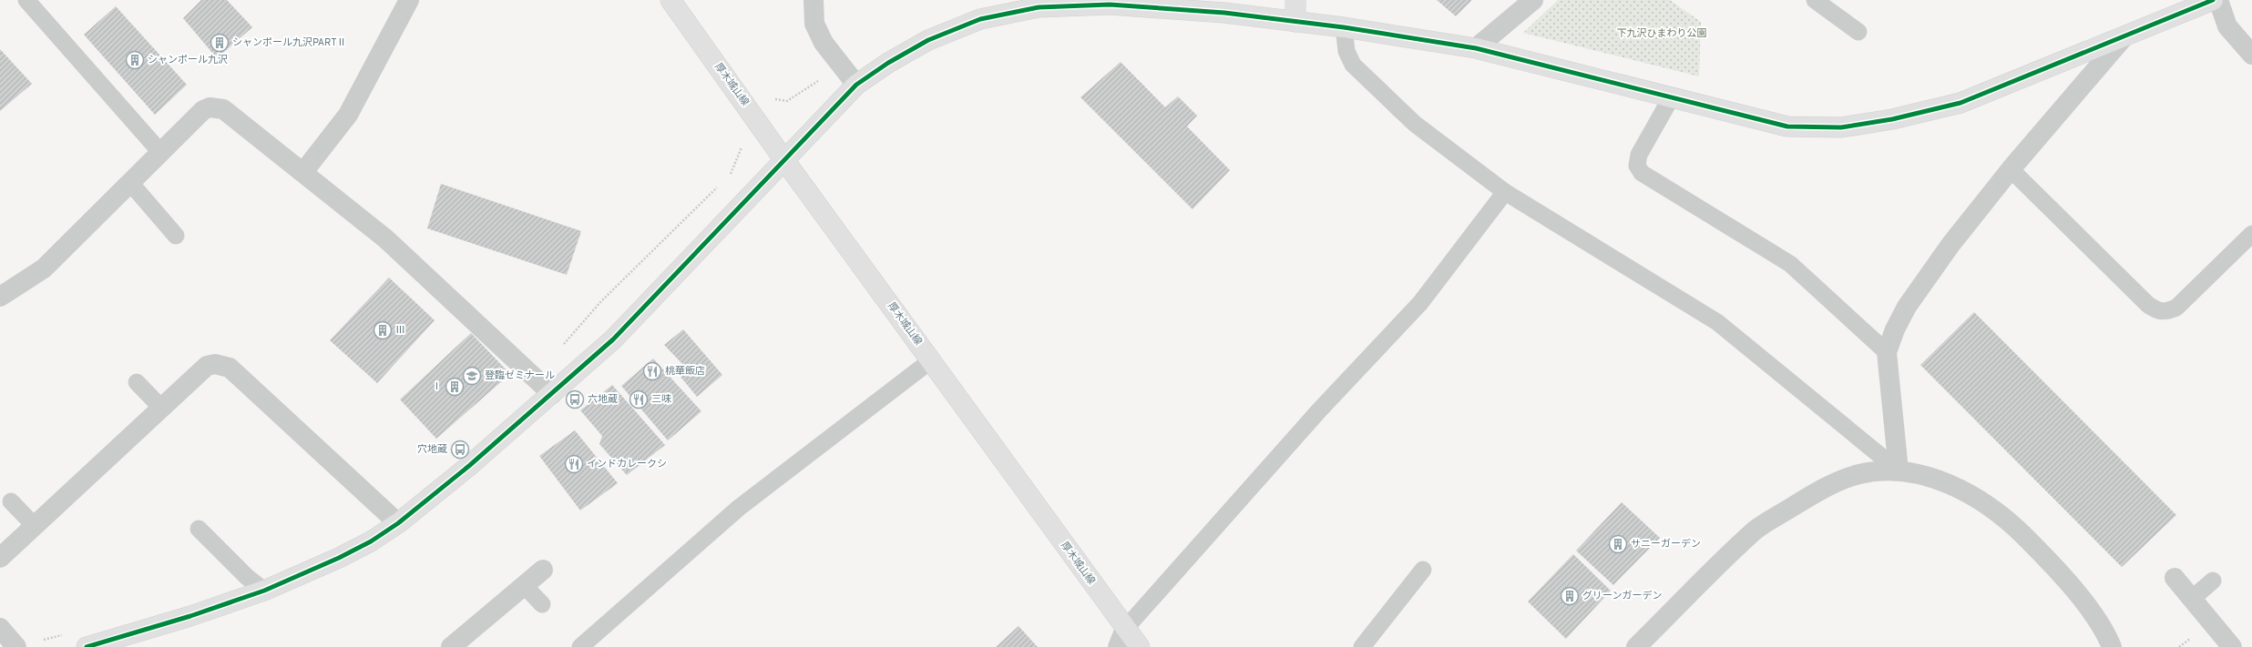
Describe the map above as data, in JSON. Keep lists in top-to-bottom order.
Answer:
{
  "streets": {
    "street": ["厚木城山線"]
  },
  "parks": ["下九沢ひまわり公園"],
  "places": {
    "building": [
      "シャンポール九沢PARTⅡ",
      "シャンポール九沢",
      "Ⅲ",
      "Ⅰ",
      "サニーガーデン",
      "グリーンガーデン"
    ],
    "restaurant": ["桃華飯店", "三味", "インドカレークシ"],
    "school or university": ["登臨ゼミナール"],
    "bus stop": ["六地蔵", "穴地蔵"]
  }
}
